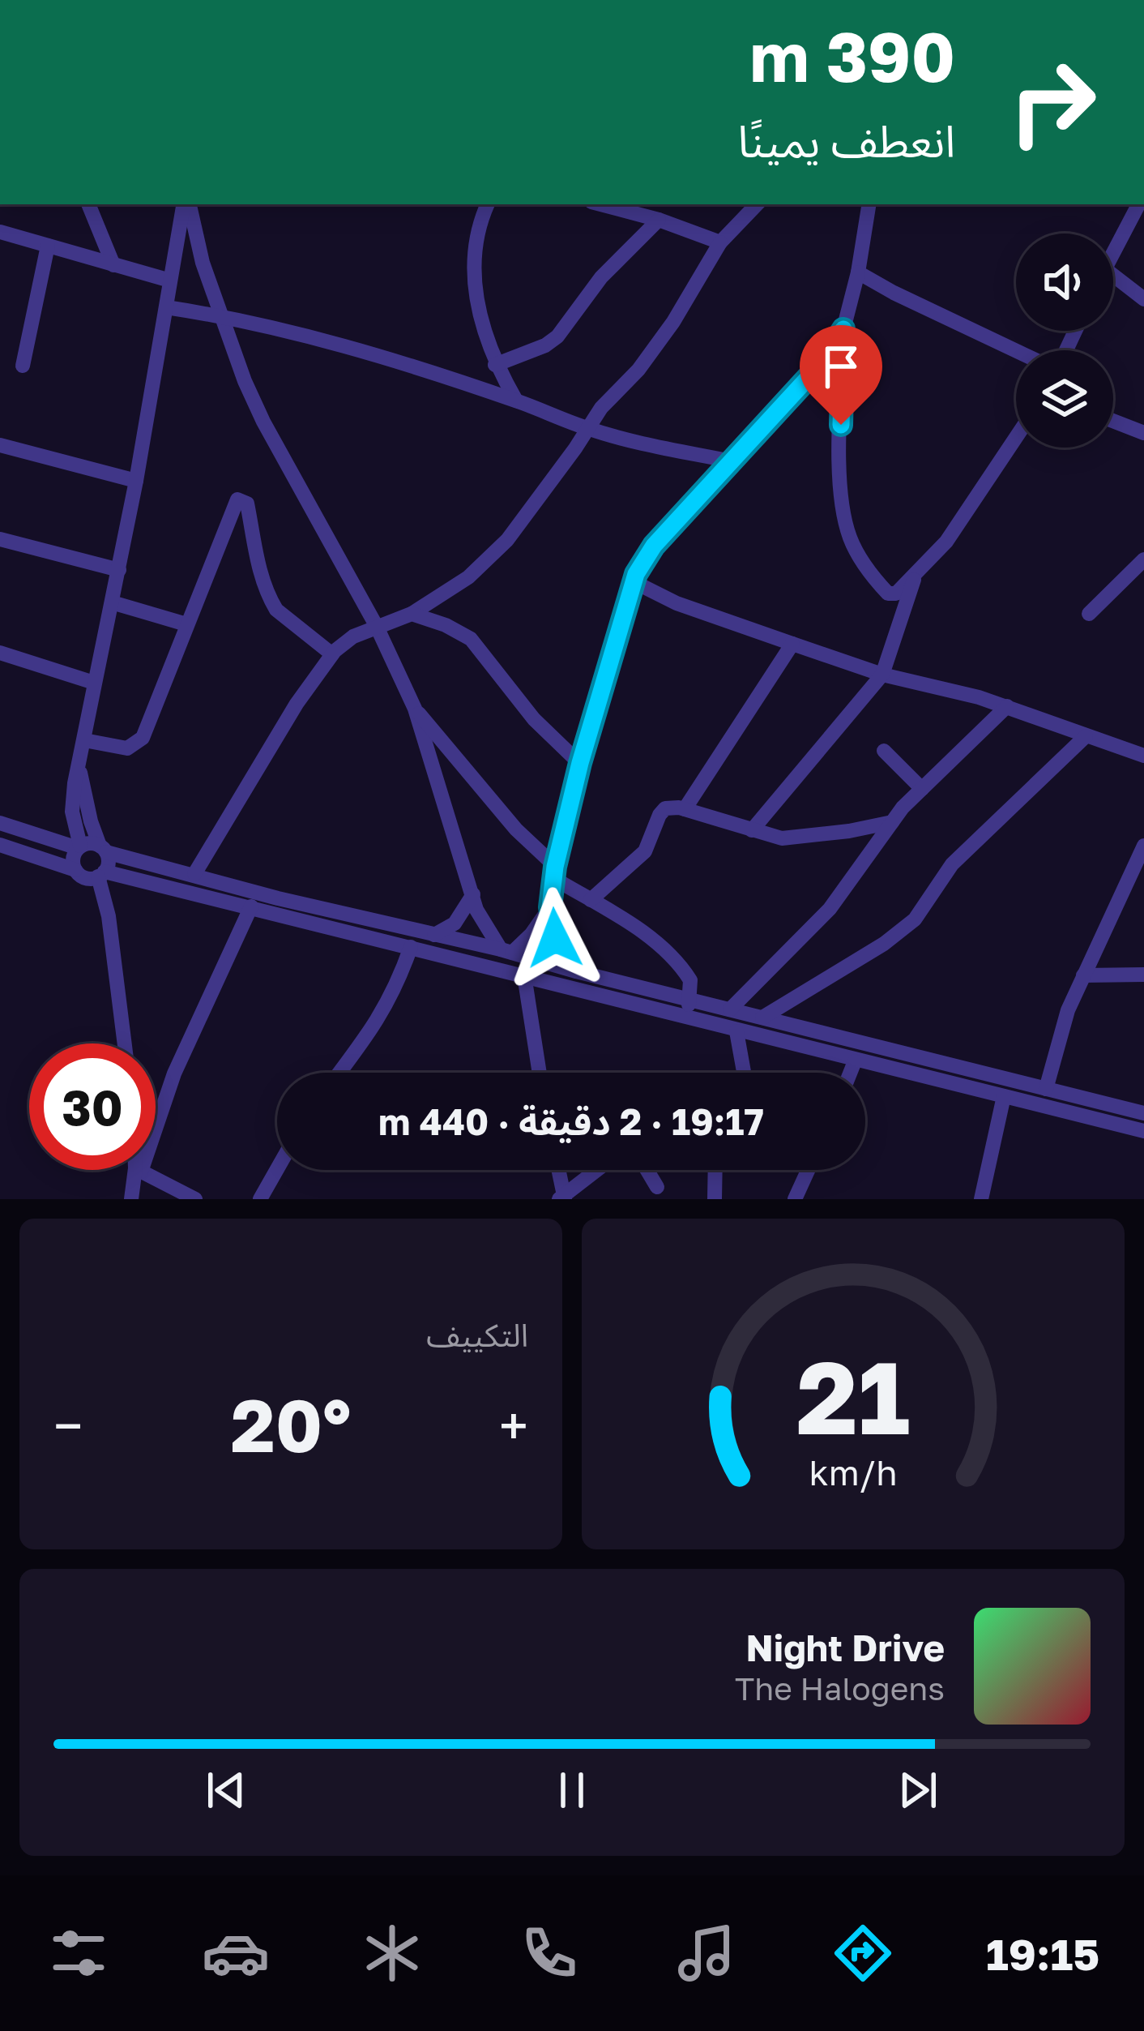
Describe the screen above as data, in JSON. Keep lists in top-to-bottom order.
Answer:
{
  "page": {
    "turn": ["390 m", "انعطف يمينًا"],
    "limit": "30",
    "trip": "19:17 · 2 دقيقة · 440 m",
    "tile": "التكييف",
    "heat": ["−", "20°", "+"],
    "song": ["Night Drive", "The Halogens"],
    "tabs": "19:15",
    "gauge": ["21", "km/h"]
  }
}
